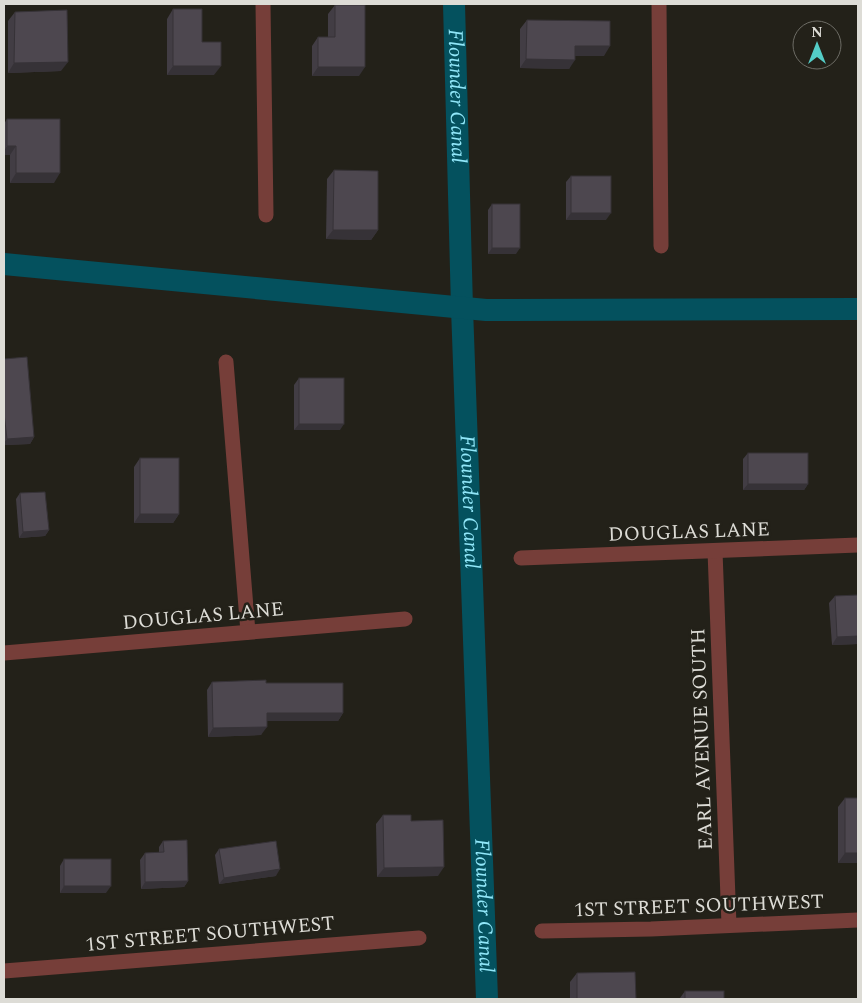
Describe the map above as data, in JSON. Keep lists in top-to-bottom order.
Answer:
{
  "streets": {
    "street": ["DOUGLAS LANE", "EARL AVENUE SOUTH", "1ST STREET SOUTHWEST"]
  },
  "crossings": [
    ["DOUGLAS LANE", "EARL AVENUE SOUTH"],
    ["EARL AVENUE SOUTH", "1ST STREET SOUTHWEST"]
  ],
  "water": ["Flounder Canal"],
  "north": "top"
}
